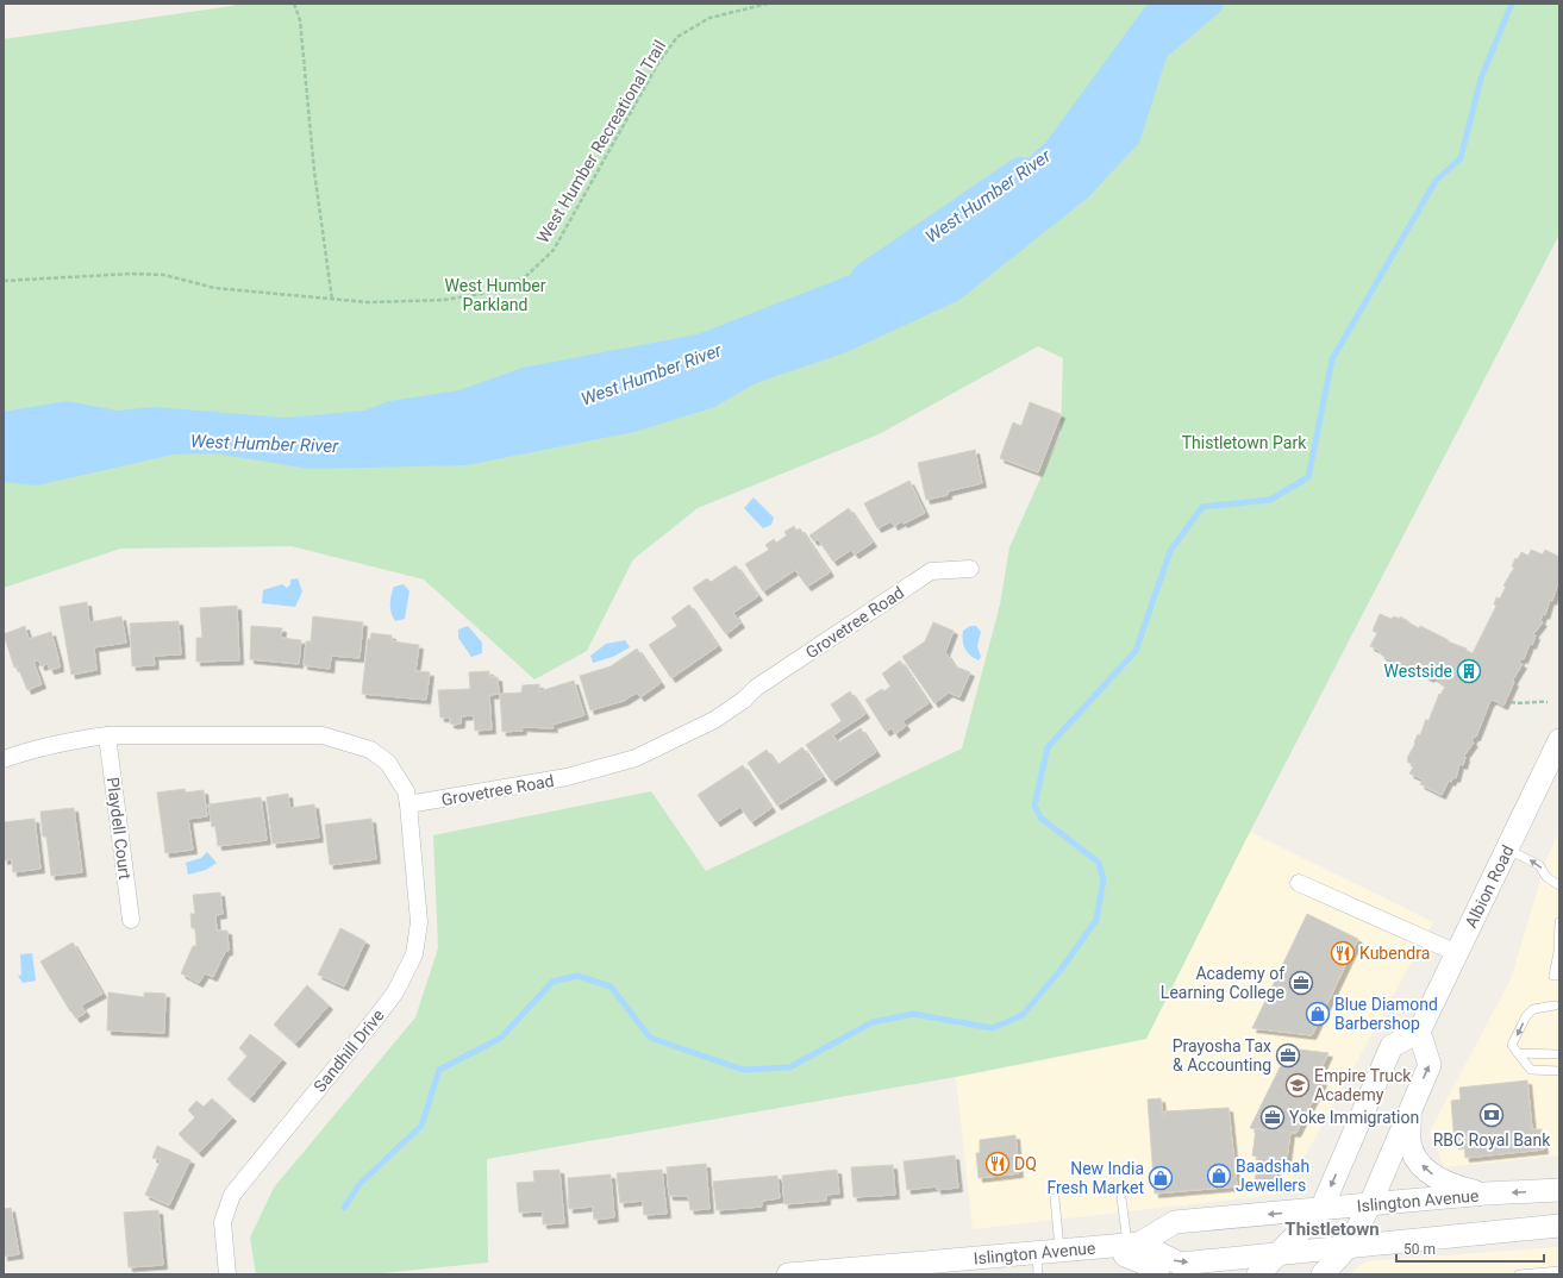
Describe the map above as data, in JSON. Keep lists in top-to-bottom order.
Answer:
{
  "streets": {
    "main road": ["Albion Road", "Islington Avenue"],
    "street": ["Grovetree Road", "Playdell Court", "Sandhill Drive"],
    "path": ["West Humber Recreational Trail"]
  },
  "crossings": [
    ["Grovetree Road", "Sandhill Drive"]
  ],
  "districts": ["Thistletown"],
  "water": ["West Humber River"],
  "parks": ["West Humber Parkland", "Thistletown Park"],
  "places": {
    "building": ["Westside"],
    "restaurant": ["Kubendra", "DQ"],
    "office": ["Academy of Learning College", "Prayosha Tax & Accounting", "Yoke Immigration"],
    "shop": ["Blue Diamond Barbershop", "Baadshah Jewellers", "New India Fresh Market"],
    "school or university": ["Empire Truck Academy"],
    "bank": ["RBC Royal Bank"]
  },
  "scale_bar": "50 m"
}
